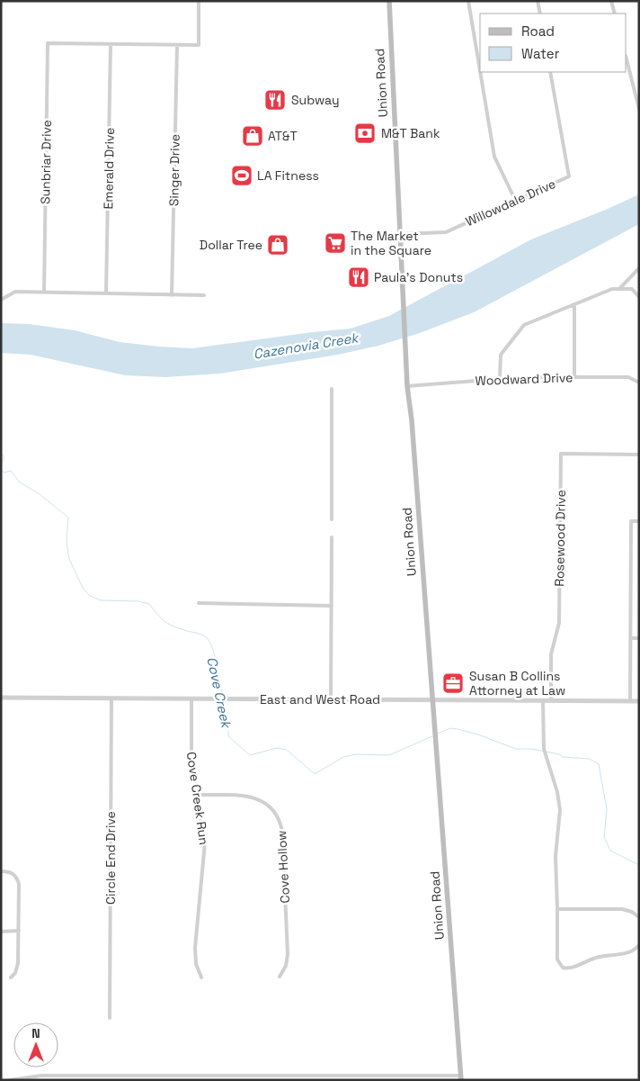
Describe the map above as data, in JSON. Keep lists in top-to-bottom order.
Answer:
{
  "streets": {
    "main road": ["Union Road"],
    "street": [
      "Sunbriar Drive",
      "Emerald Drive",
      "Singer Drive",
      "Willowdale Drive",
      "Woodward Drive",
      "Rosewood Drive",
      "East and West Road",
      "Cove Creek Run",
      "Circle End Drive",
      "Cove Hollow"
    ]
  },
  "crossings": [
    ["Union Road", "Willowdale Drive"],
    ["Union Road", "Woodward Drive"],
    ["Union Road", "East and West Road"],
    ["Sunbriar Drive", "Emerald Drive"],
    ["Rosewood Drive", "East and West Road"],
    ["East and West Road", "Cove Creek Run"],
    ["East and West Road", "Circle End Drive"],
    ["Cove Creek Run", "Cove Hollow"]
  ],
  "water": ["Cazenovia Creek", "Cove Creek"],
  "places": {
    "restaurant": ["Subway", "Paula's Donuts"],
    "bank": ["M&T Bank"],
    "shop": ["AT&T", "Dollar Tree"],
    "sports": ["LA Fitness"],
    "supermarket": ["The Market in the Square"],
    "office": ["Susan B Collins Attorney at Law"]
  },
  "legend": ["Road", "Water"],
  "north": "top"
}
